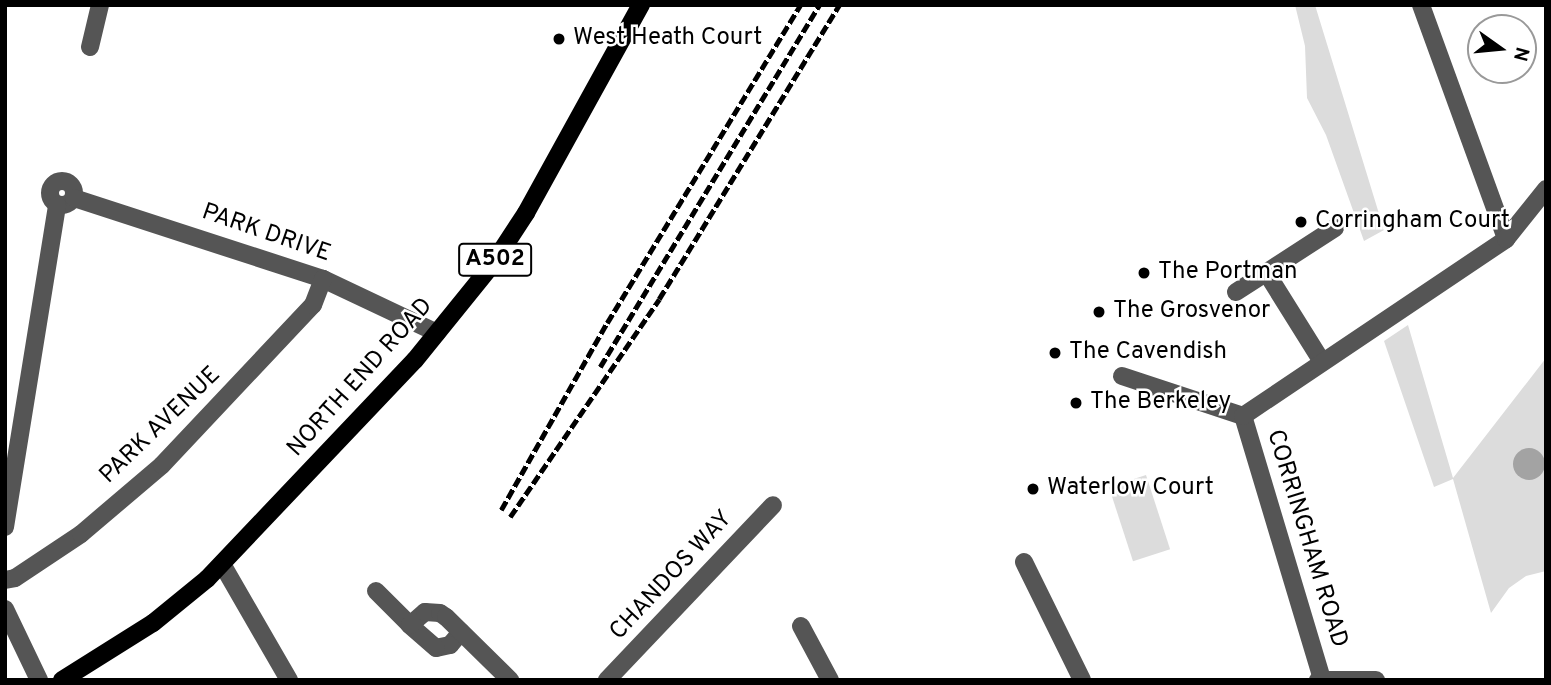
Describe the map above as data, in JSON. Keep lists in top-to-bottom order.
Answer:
{
  "streets": {
    "main road": ["A502", "NORTH END ROAD"],
    "street": [
      "PARK DRIVE",
      "PARK AVENUE",
      "CORRINGHAM ROAD",
      "CHANDOS WAY"
    ]
  },
  "crossings": [
    ["PARK DRIVE", "NORTH END ROAD"],
    ["PARK DRIVE", "PARK AVENUE"]
  ],
  "places": [
    "West Heath Court",
    "Corringham Court",
    "The Portman",
    "The Grosvenor",
    "The Cavendish",
    "The Berkeley",
    "Waterlow Court"
  ],
  "north": "right"
}
